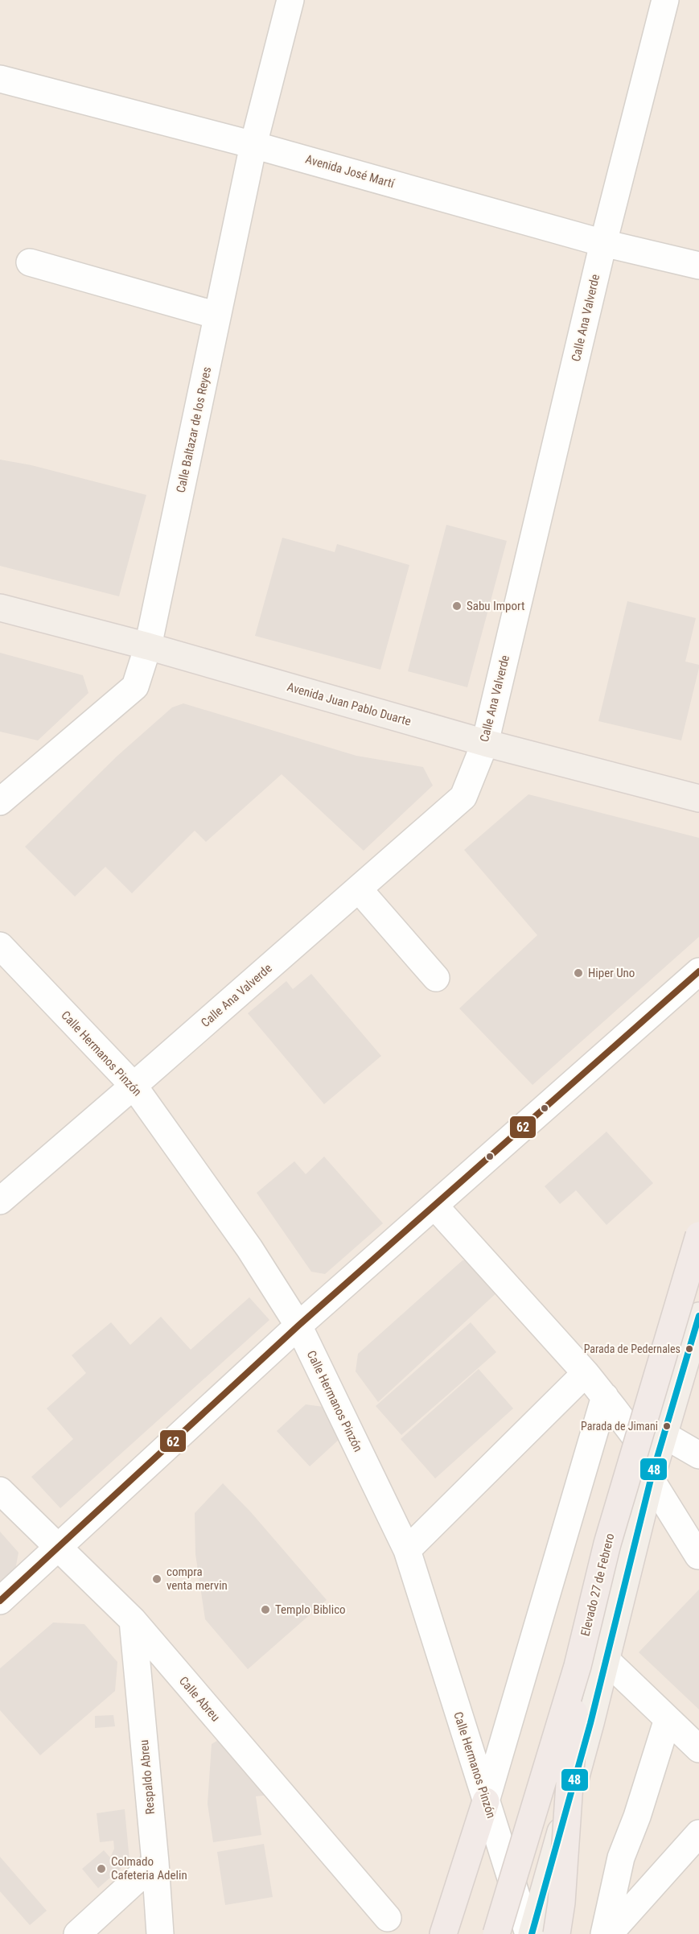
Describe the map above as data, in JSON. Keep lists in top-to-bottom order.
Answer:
{
  "streets": {
    "highway": ["Elevado 27 de Febrero"],
    "main road": ["Avenida Juan Pablo Duarte"],
    "street": [
      "Avenida José Martí",
      "Calle Ana Valverde",
      "Calle Baltazar de los Reyes",
      "Calle Hermanos Pinzón",
      "Calle Abreu",
      "Respaldo Abreu"
    ]
  },
  "crossings": [
    ["Avenida José Martí", "Calle Ana Valverde"],
    ["Avenida José Martí", "Calle Baltazar de los Reyes"],
    ["Calle Ana Valverde", "Avenida Juan Pablo Duarte"],
    ["Calle Ana Valverde", "Calle Hermanos Pinzón"],
    ["Calle Baltazar de los Reyes", "Avenida Juan Pablo Duarte"],
    ["Calle Abreu", "Respaldo Abreu"]
  ],
  "places": [
    "Sabu Import",
    "Hiper Uno",
    "Parada de Pedernales",
    "Parada de Jimani",
    "compra venta mervin",
    "Templo Biblico",
    "Colmado Cafeteria Adelin"
  ],
  "lines": ["transit line 62", "transit line 48"]
}
